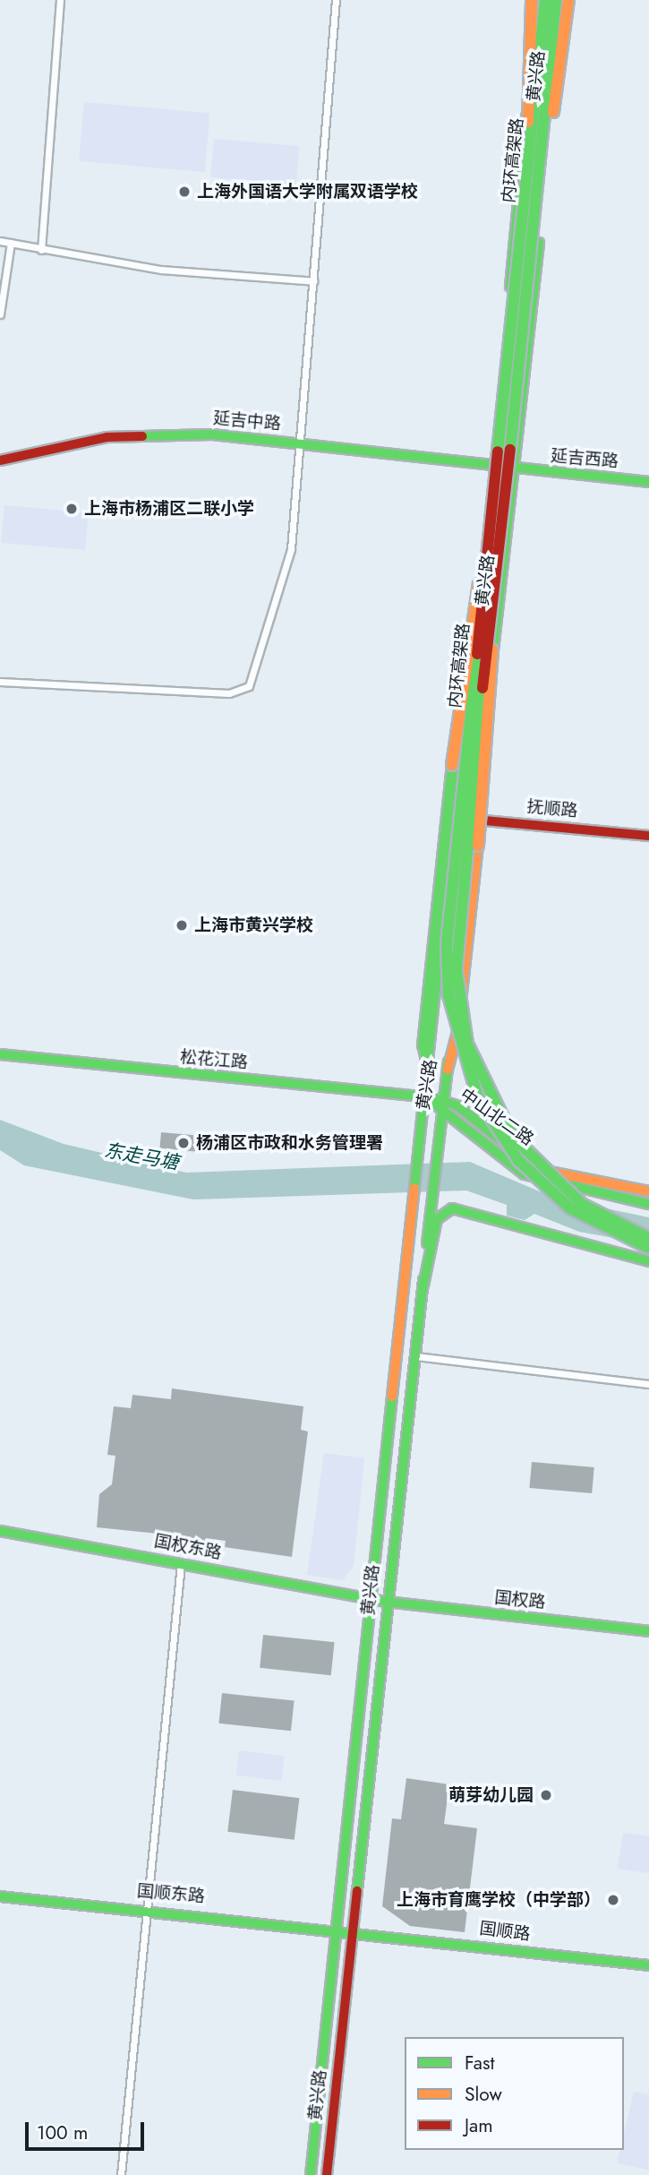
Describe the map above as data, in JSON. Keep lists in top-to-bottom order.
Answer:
{
  "streets": {
    "main road": [
      "黄兴路",
      "内环高架路",
      "延吉中路",
      "延吉西路",
      "抚顺路",
      "松花江路",
      "中山北二路",
      "国权东路",
      "国权路",
      "国顺东路",
      "国顺路"
    ]
  },
  "crossings": [
    ["黄兴路", "延吉中路"],
    ["黄兴路", "延吉西路"],
    ["黄兴路", "抚顺路"],
    ["黄兴路", "松花江路"],
    ["黄兴路", "中山北二路"],
    ["黄兴路", "国权东路"],
    ["黄兴路", "国权路"],
    ["黄兴路", "国顺东路"],
    ["黄兴路", "国顺路"],
    ["延吉中路", "延吉西路"],
    ["松花江路", "中山北二路"],
    ["国权东路", "国权路"],
    ["国顺东路", "国顺路"]
  ],
  "water": ["东走马塘"],
  "places": [
    "上海外国语大学附属双语学校",
    "上海市杨浦区二联小学",
    "上海市黄兴学校",
    "杨浦区市政和水务管理署",
    "萌芽幼儿园",
    "上海市育鹰学校（中学部）"
  ],
  "legend": ["Fast", "Slow", "Jam"],
  "scale_bar": "100 m"
}
